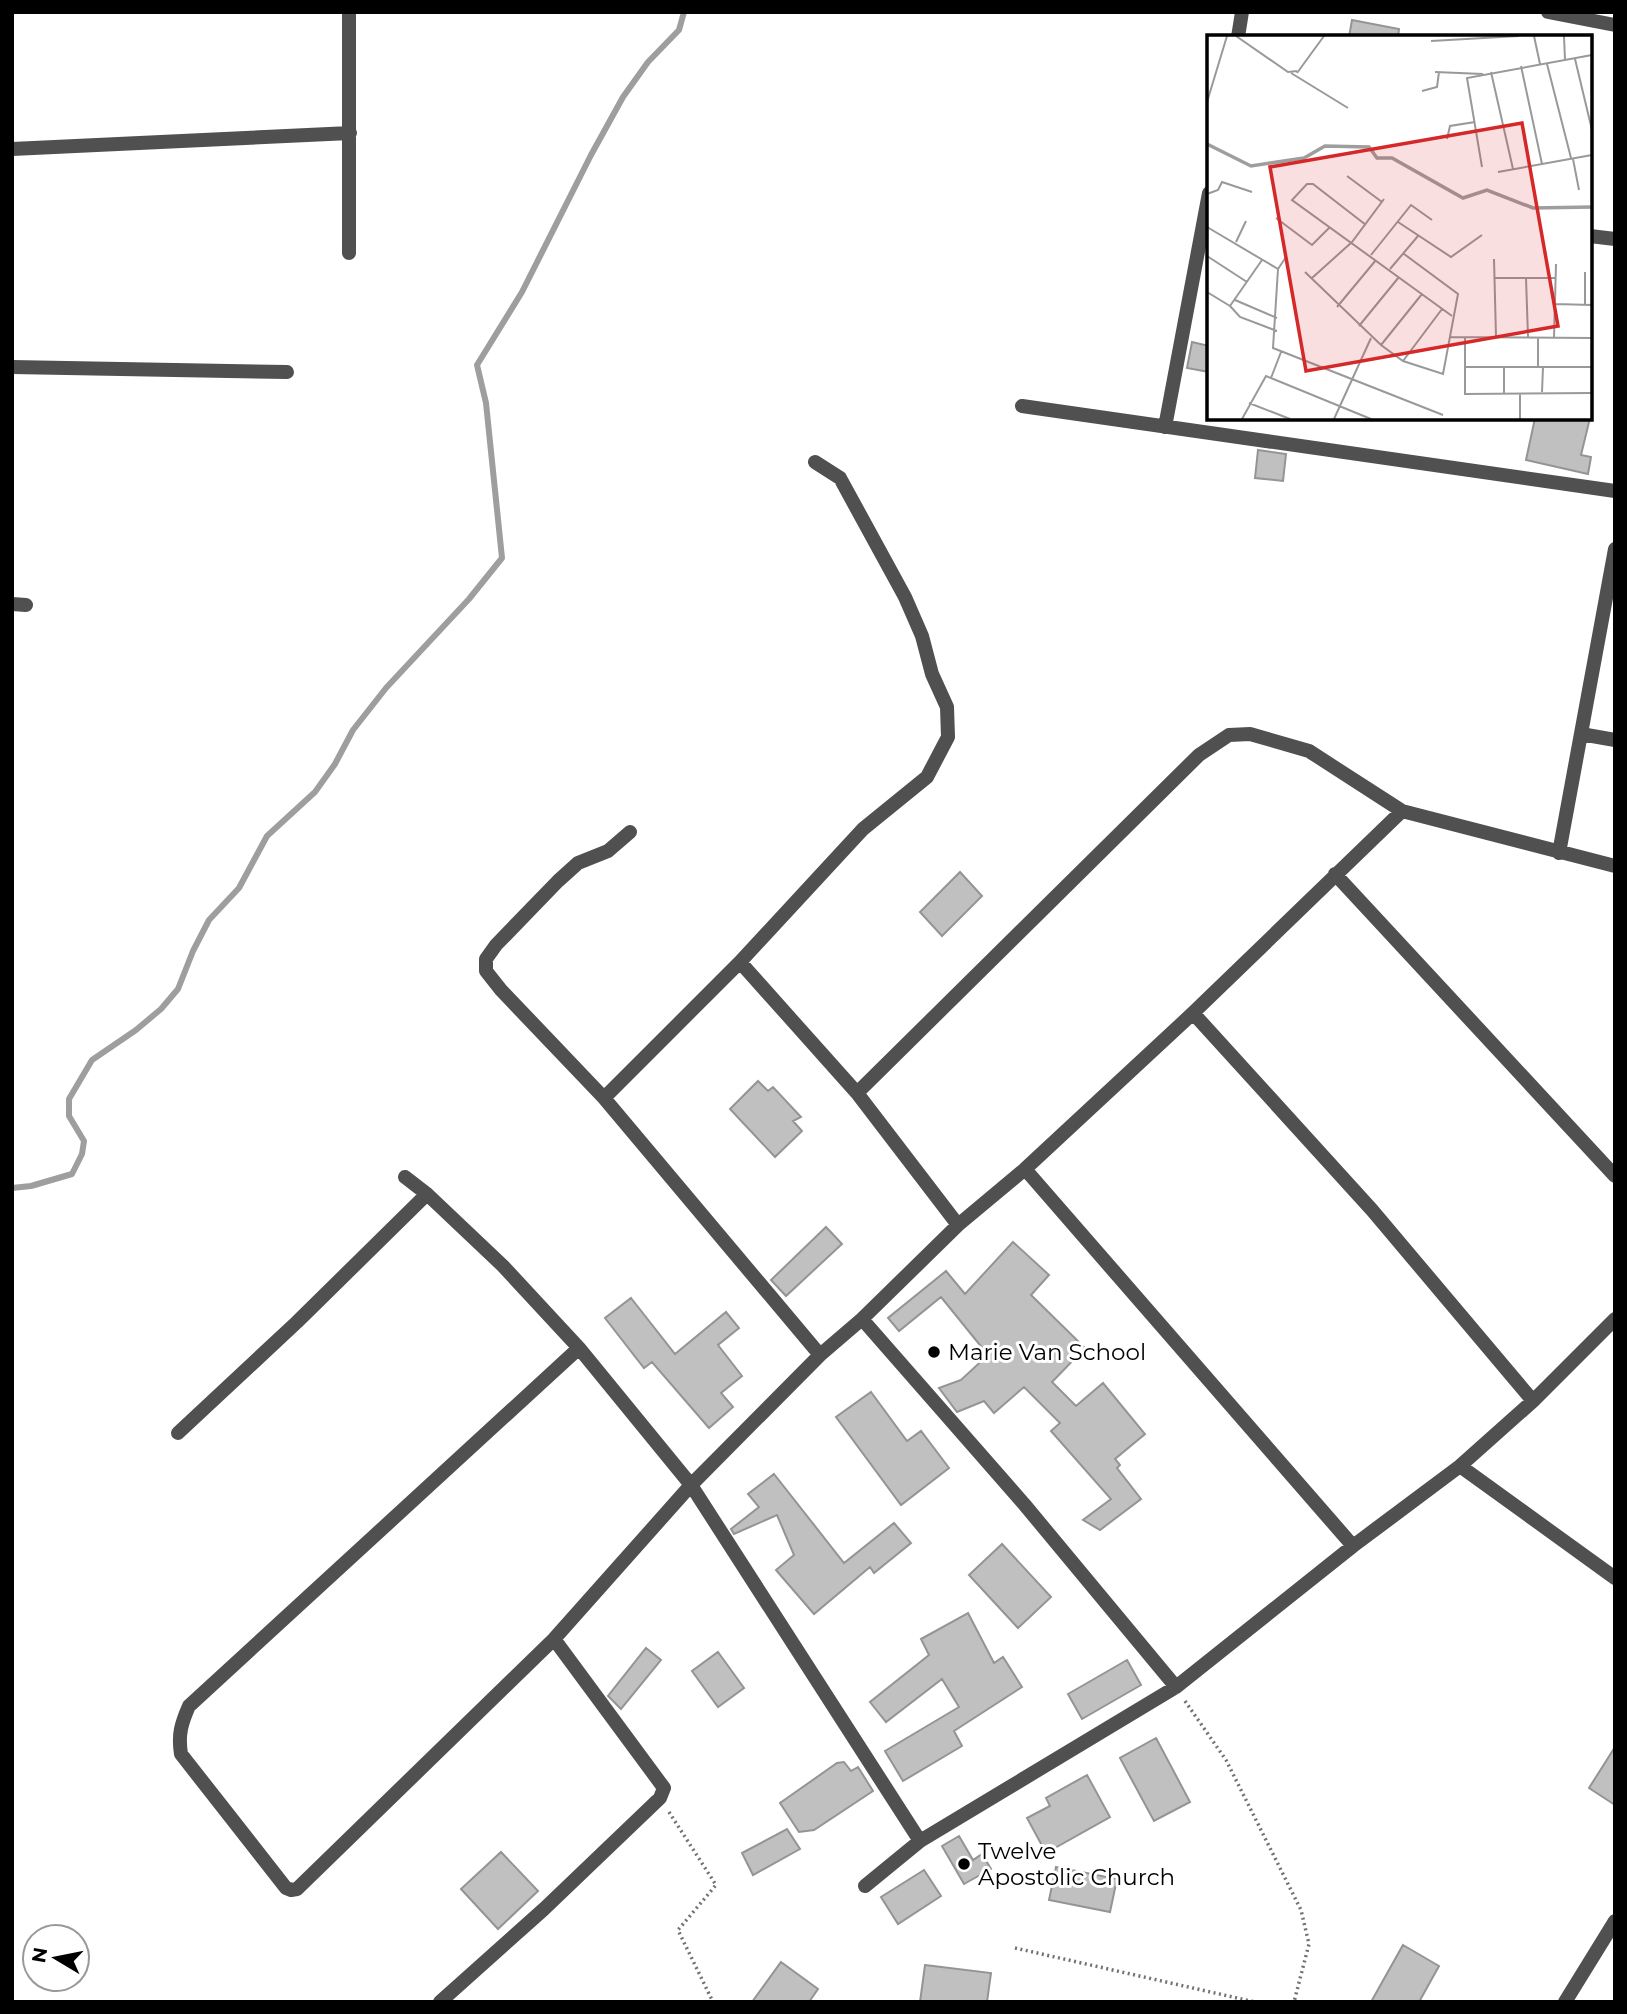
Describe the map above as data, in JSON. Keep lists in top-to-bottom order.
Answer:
{
  "places": ["Marie Van School", "Twelve Apostolic Church"],
  "north": "left"
}
